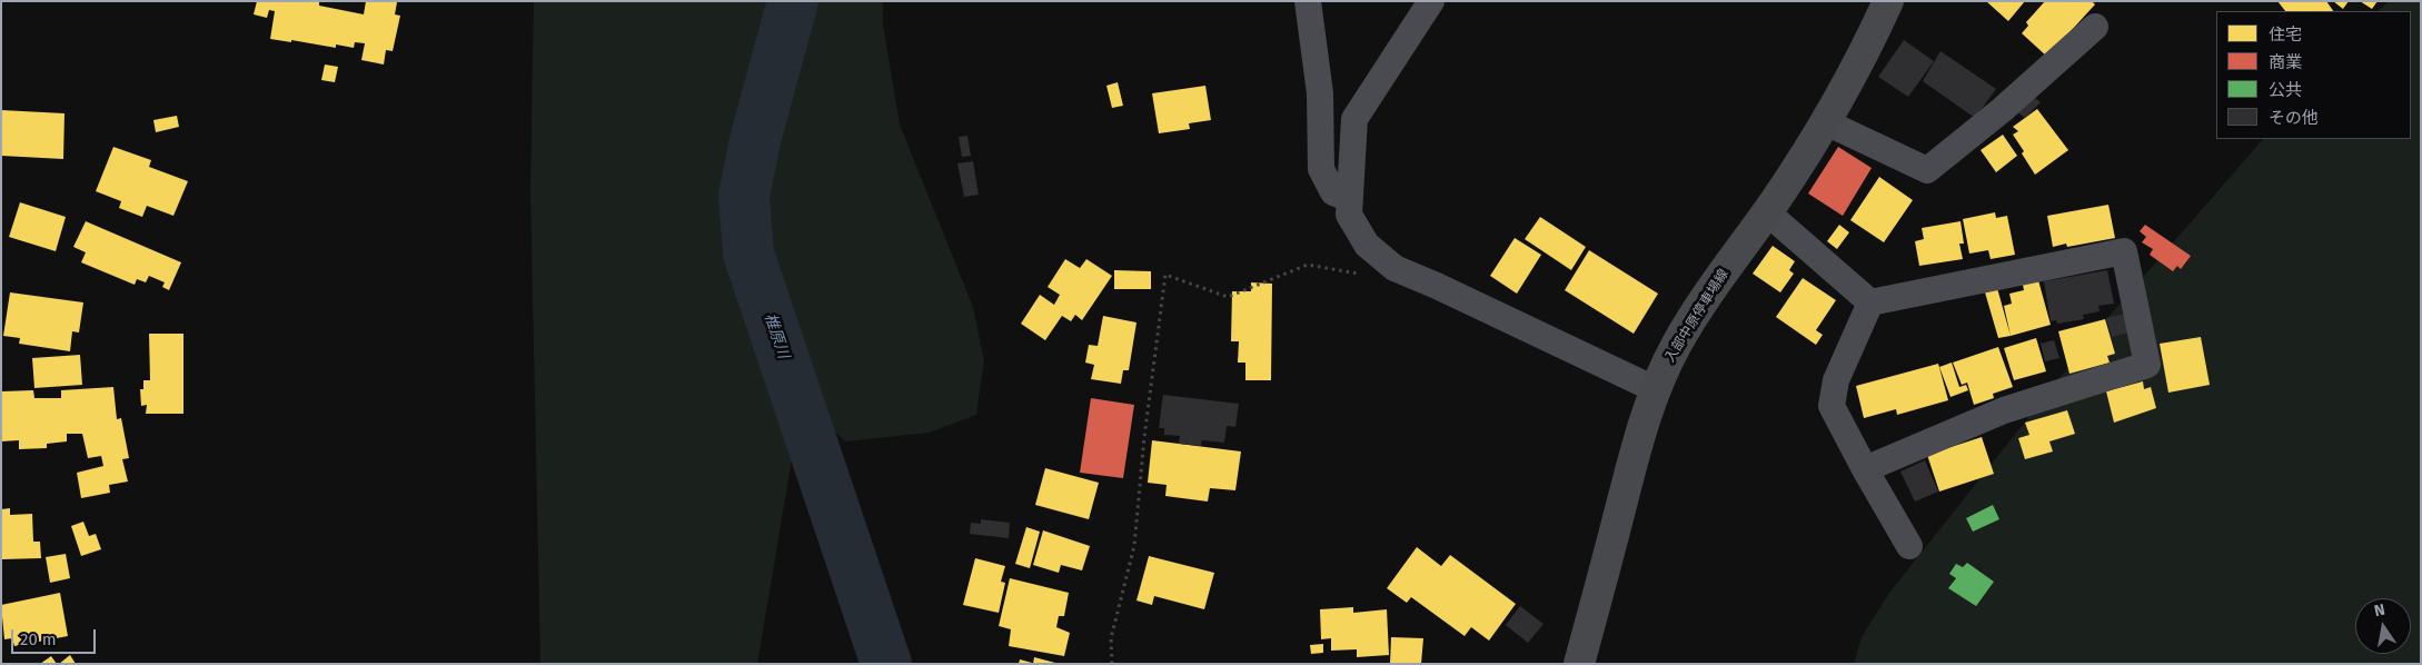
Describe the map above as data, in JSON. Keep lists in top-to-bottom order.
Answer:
{
  "streets": {
    "main road": ["入部中原停車場線"]
  },
  "water": ["椎原川"],
  "legend": [
    "住宅",
    "商業",
    "公共",
    "その他"
  ],
  "scale_bar": "20 m",
  "north": "top"
}
